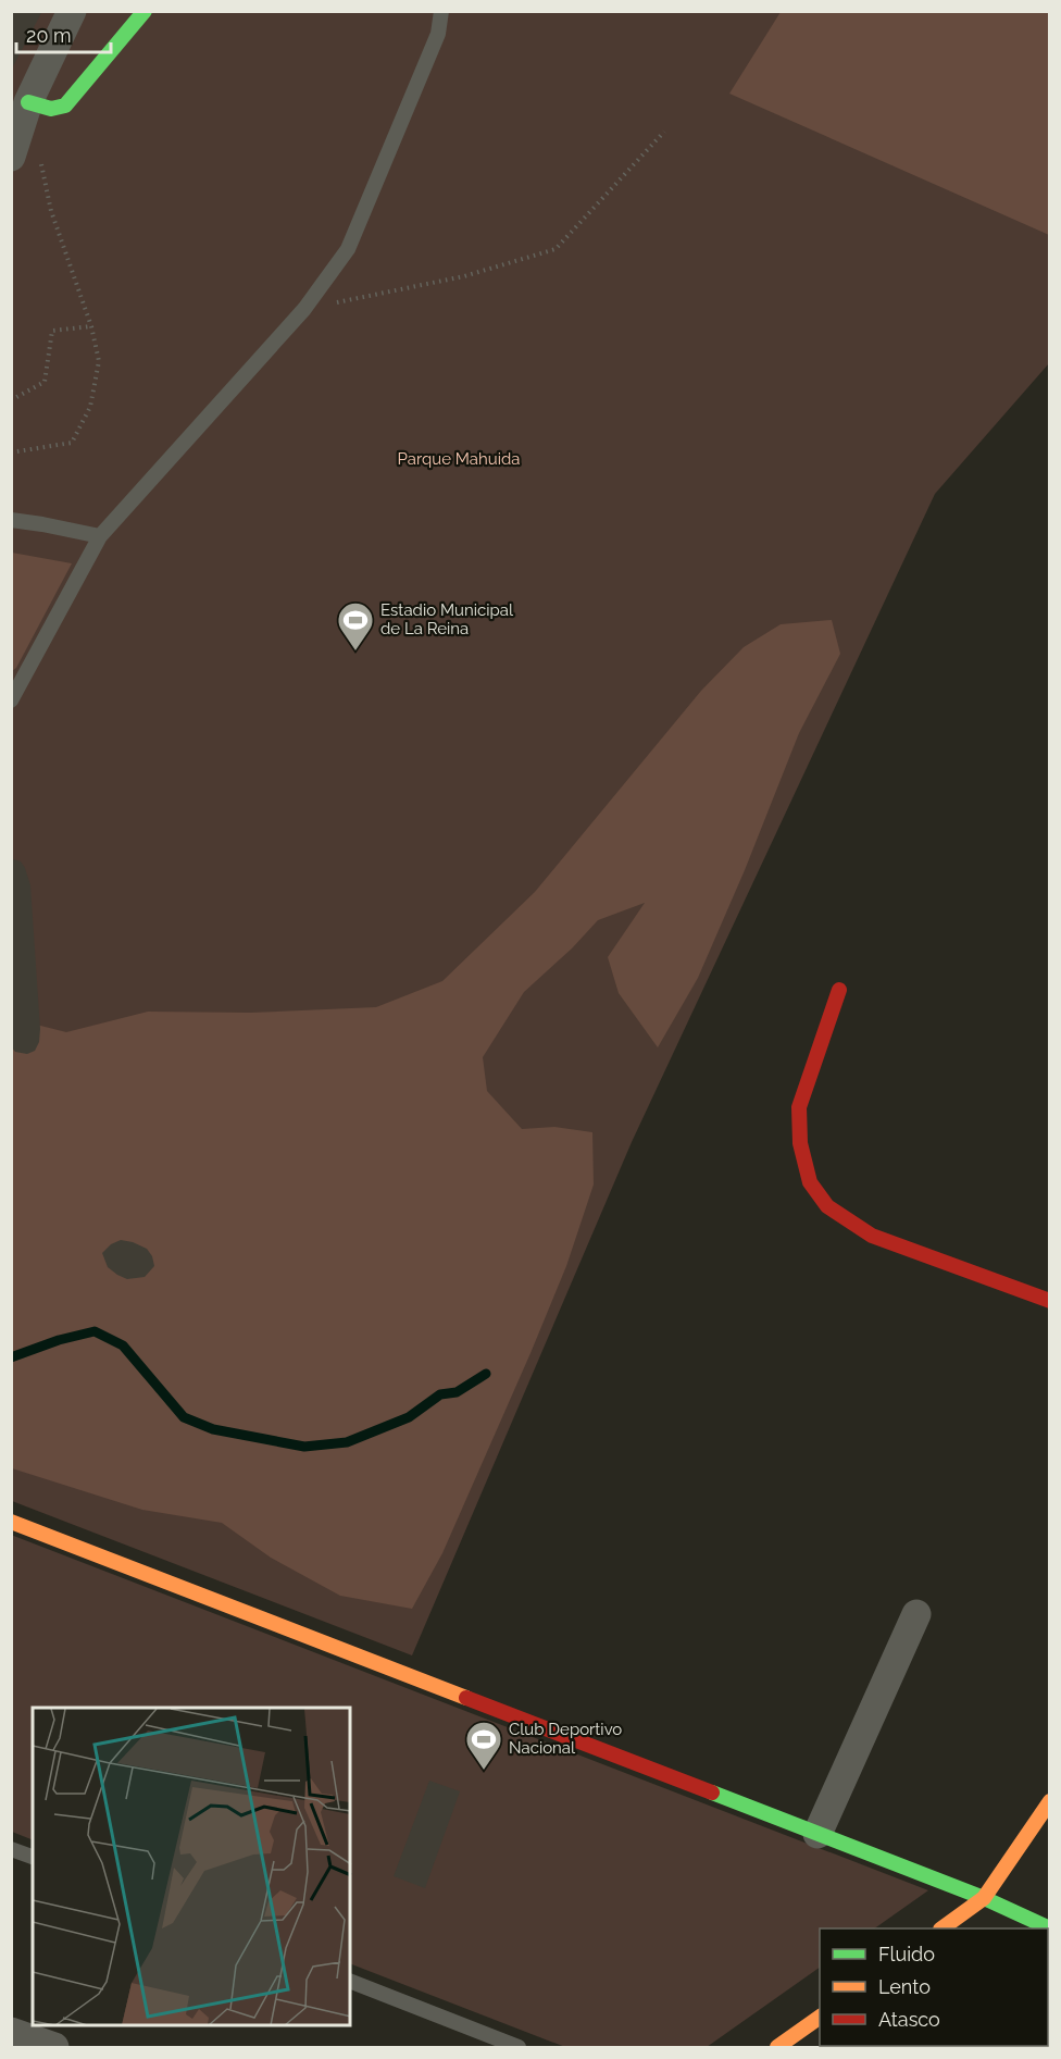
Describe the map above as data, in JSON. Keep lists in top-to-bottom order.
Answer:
{
  "parks": ["Parque Mahuida"],
  "places": {
    "sports": ["Estadio Municipal de La Reina", "Club Deportivo Nacional"]
  },
  "legend": ["Fluido", "Lento", "Atasco"],
  "scale_bar": "20 m"
}
